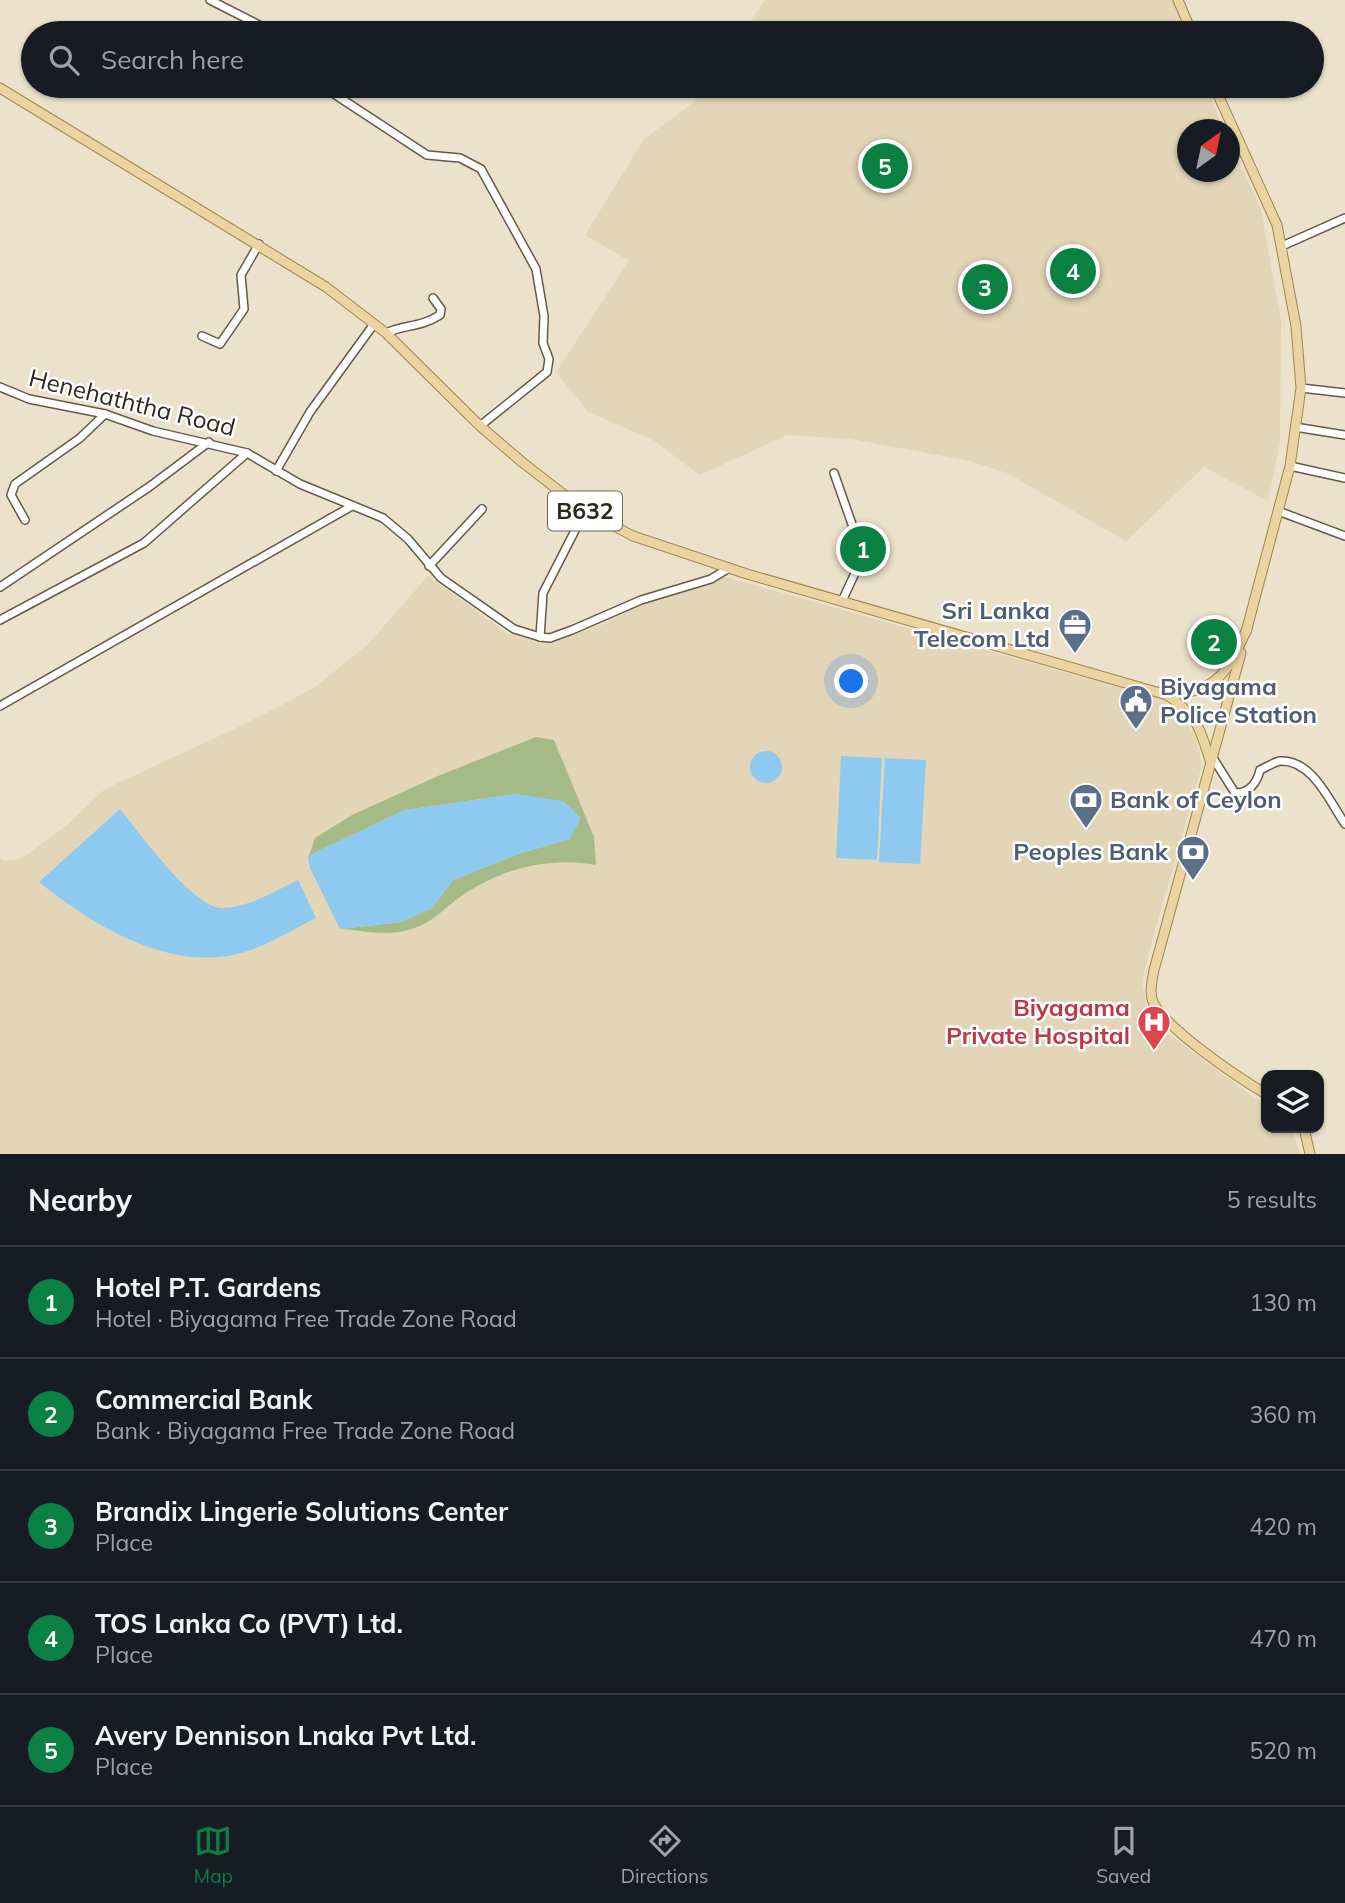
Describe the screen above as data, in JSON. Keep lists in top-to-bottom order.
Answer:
{
  "streets": {
    "main road": ["B632"],
    "street": ["Henehaththa Road"]
  },
  "places": {
    "office": ["Sri Lanka Telecom Ltd"],
    "public building": ["Biyagama Police Station"],
    "bank": ["Bank of Ceylon", "Peoples Bank"],
    "hospital": ["Biyagama Private Hospital"]
  },
  "north": "top right",
  "page": {
    "search": "Search here",
    "pins": [
      "5",
      "4",
      "3",
      "1",
      "2"
    ],
    "heading": ["Nearby", "5 results"],
    "list": [
      {
        "mark": "1",
        "name": "Hotel P.T. Gardens",
        "note": "Hotel · Biyagama Free Trade Zone Road",
        "value": "130 m"
      },
      {
        "mark": "2",
        "name": "Commercial Bank",
        "note": "Bank · Biyagama Free Trade Zone Road",
        "value": "360 m"
      },
      {
        "mark": "3",
        "name": "Brandix Lingerie Solutions Center",
        "note": "Place",
        "value": "420 m"
      },
      {
        "mark": "4",
        "name": "TOS Lanka Co (PVT) Ltd.",
        "note": "Place",
        "value": "470 m"
      },
      {
        "mark": "5",
        "name": "Avery Dennison Lnaka Pvt Ltd.",
        "note": "Place",
        "value": "520 m"
      }
    ],
    "nav": ["Map", "Directions", "Saved"]
  }
}
